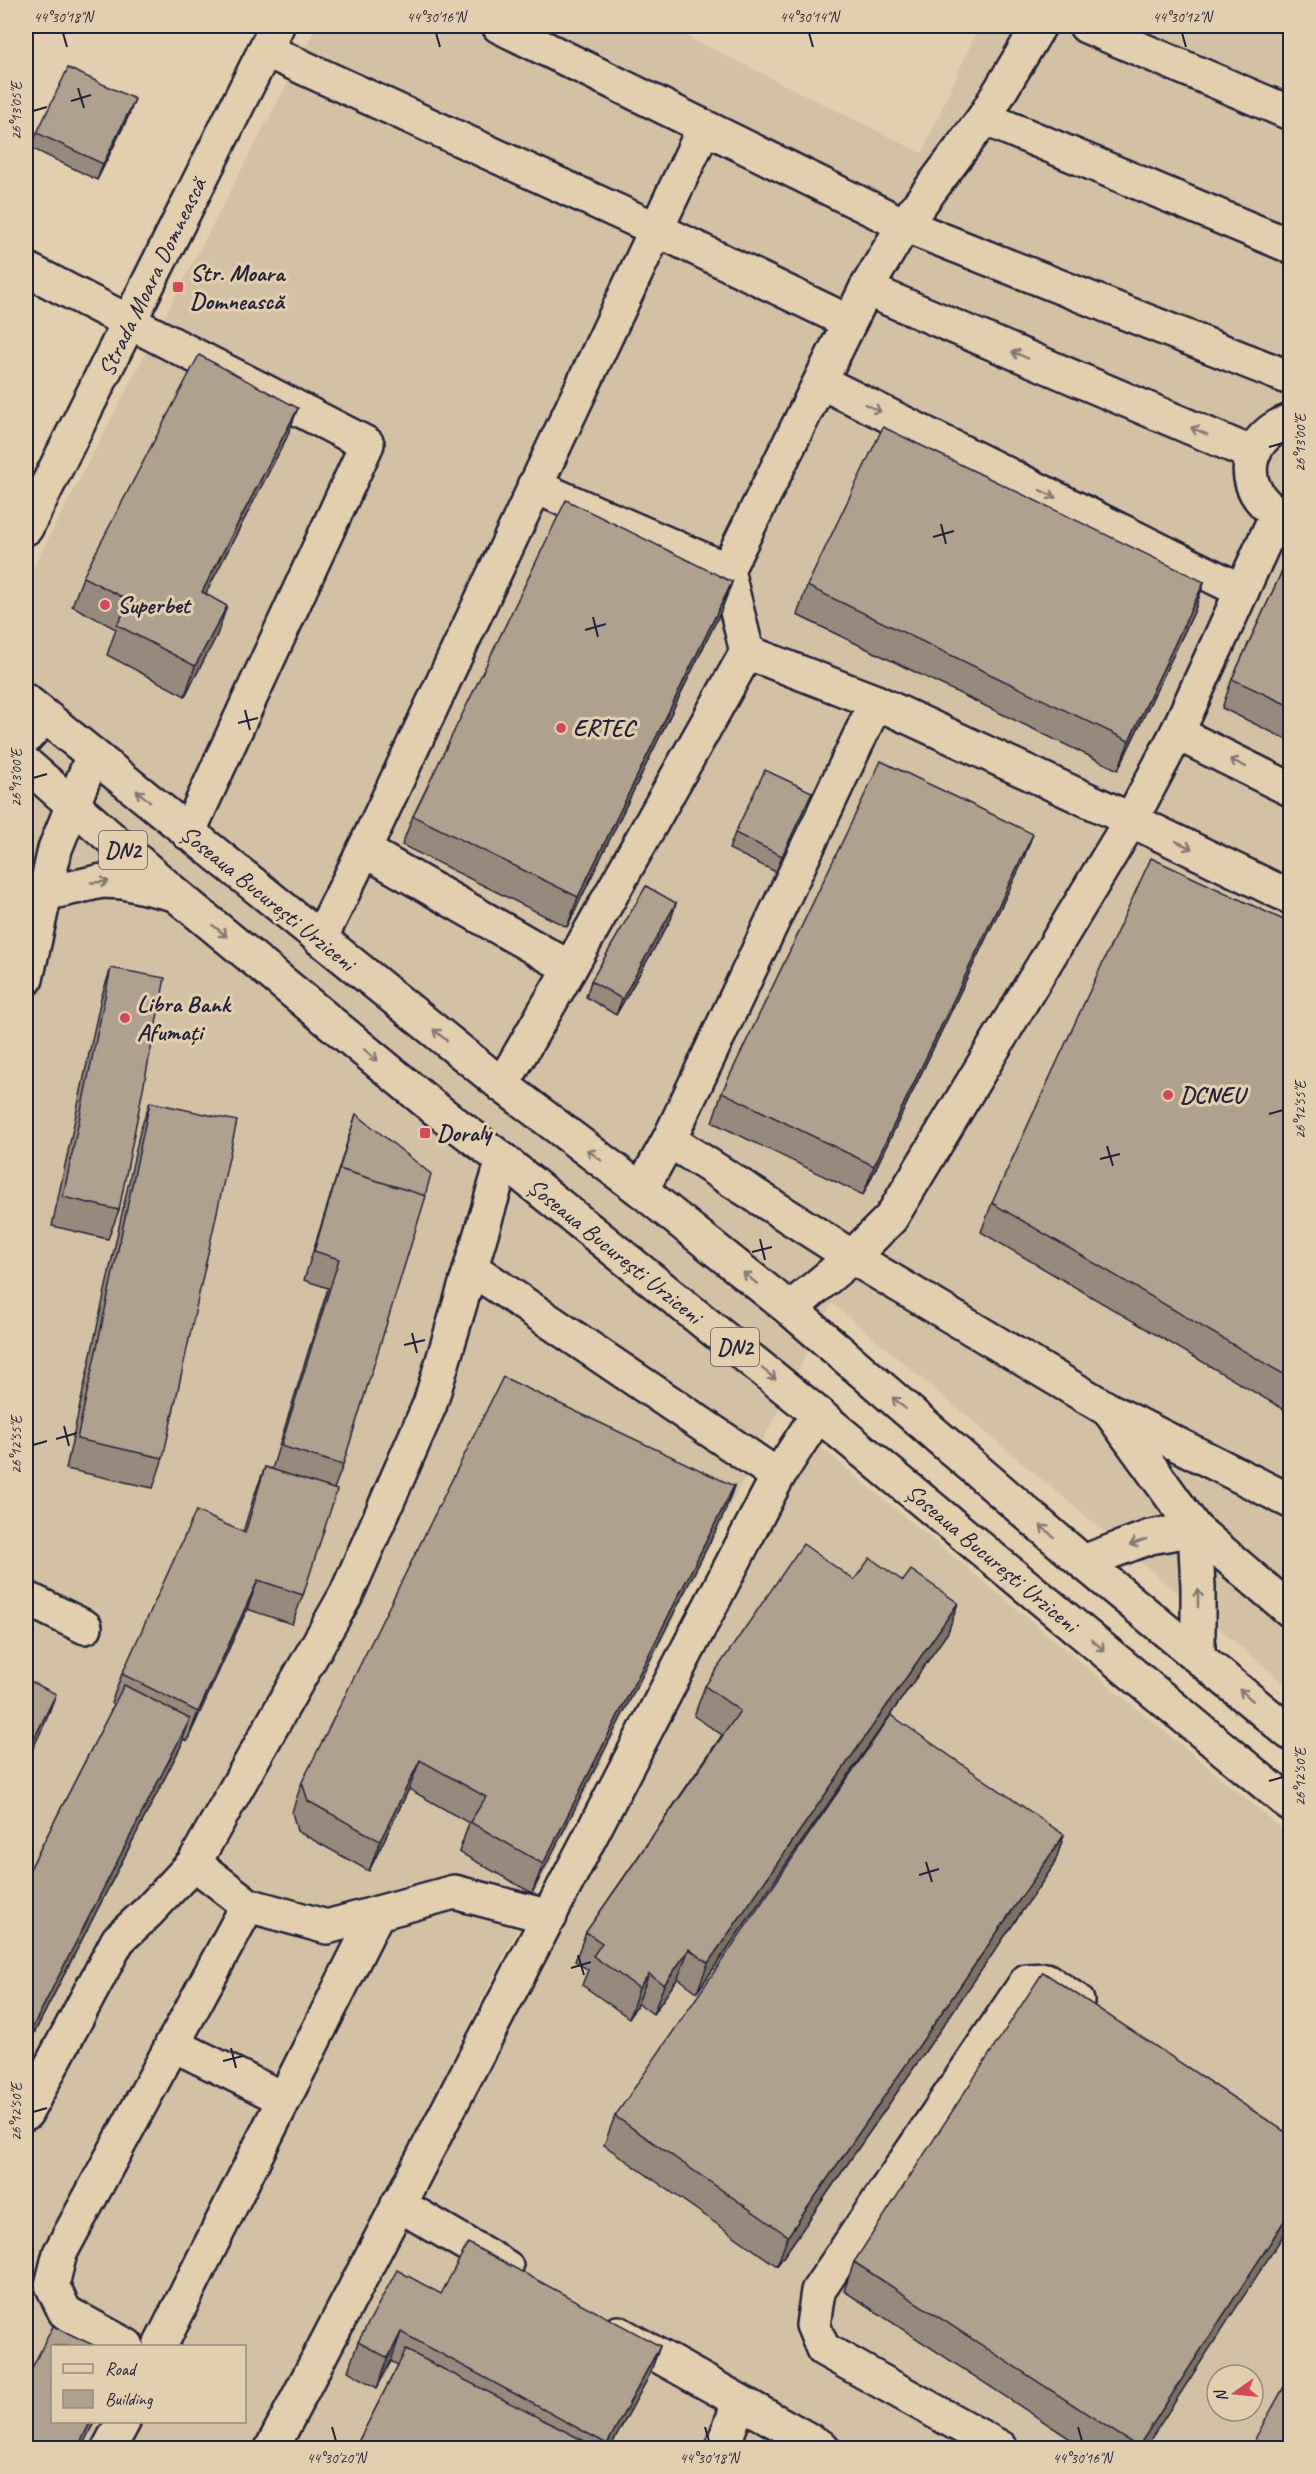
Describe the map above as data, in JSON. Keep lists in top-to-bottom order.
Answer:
{
  "streets": {
    "main road": ["Strada Moara Domnească", "DN2", "Șoseaua București Urziceni"]
  },
  "places": {
    "transit": ["Str. Moara Domnească", "Doraly"],
    "other": [
      "Superbet",
      "ERTEC",
      "Libra Bank Afumați",
      "DCNEU"
    ]
  },
  "legend": ["Road", "Building"],
  "north": "left",
  "coordinates": [
    "44°30'18\"N",
    "44°30'16\"N",
    "44°30'14\"N",
    "44°30'12\"N",
    "26°13'05\"E",
    "26°13'00\"E",
    "26°12'55\"E",
    "26°12'50\"E",
    "44°30'20\"N"
  ]
}
